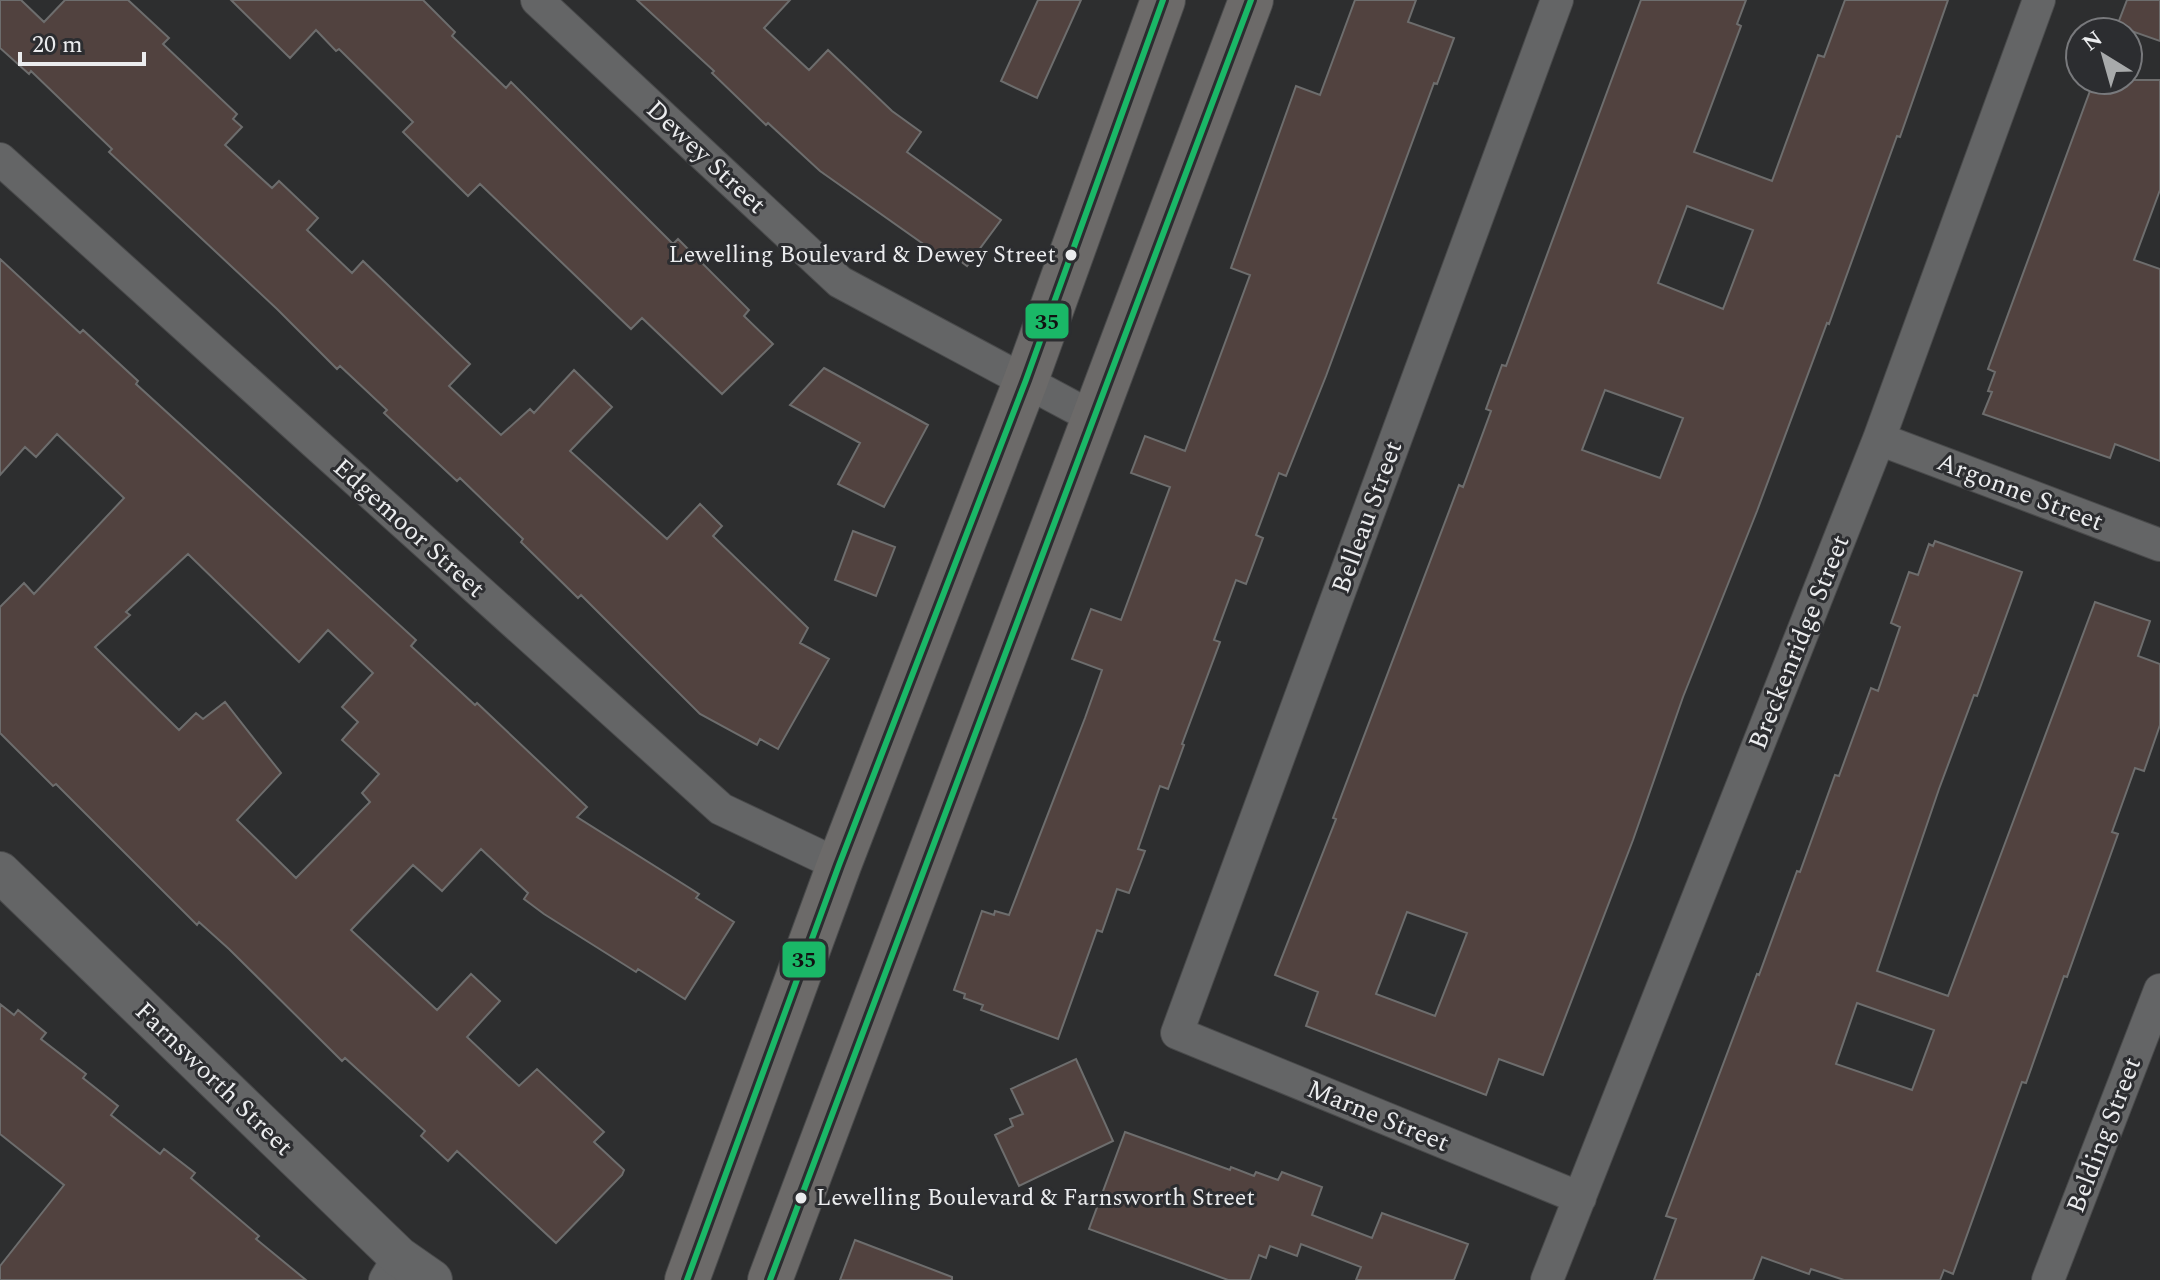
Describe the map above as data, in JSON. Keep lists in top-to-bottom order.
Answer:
{
  "streets": {
    "street": [
      "Dewey Street",
      "Argonne Street",
      "Belleau Street",
      "Edgemoor Street",
      "Breckenridge Street",
      "Farnsworth Street",
      "Marne Street",
      "Belding Street"
    ]
  },
  "crossings": [
    ["Argonne Street", "Breckenridge Street"],
    ["Belleau Street", "Marne Street"],
    ["Breckenridge Street", "Marne Street"]
  ],
  "places": ["Lewelling Boulevard & Dewey Street", "Lewelling Boulevard & Farnsworth Street"],
  "lines": ["transit line 35"],
  "scale_bar": "20 m",
  "north": "top left"
}
